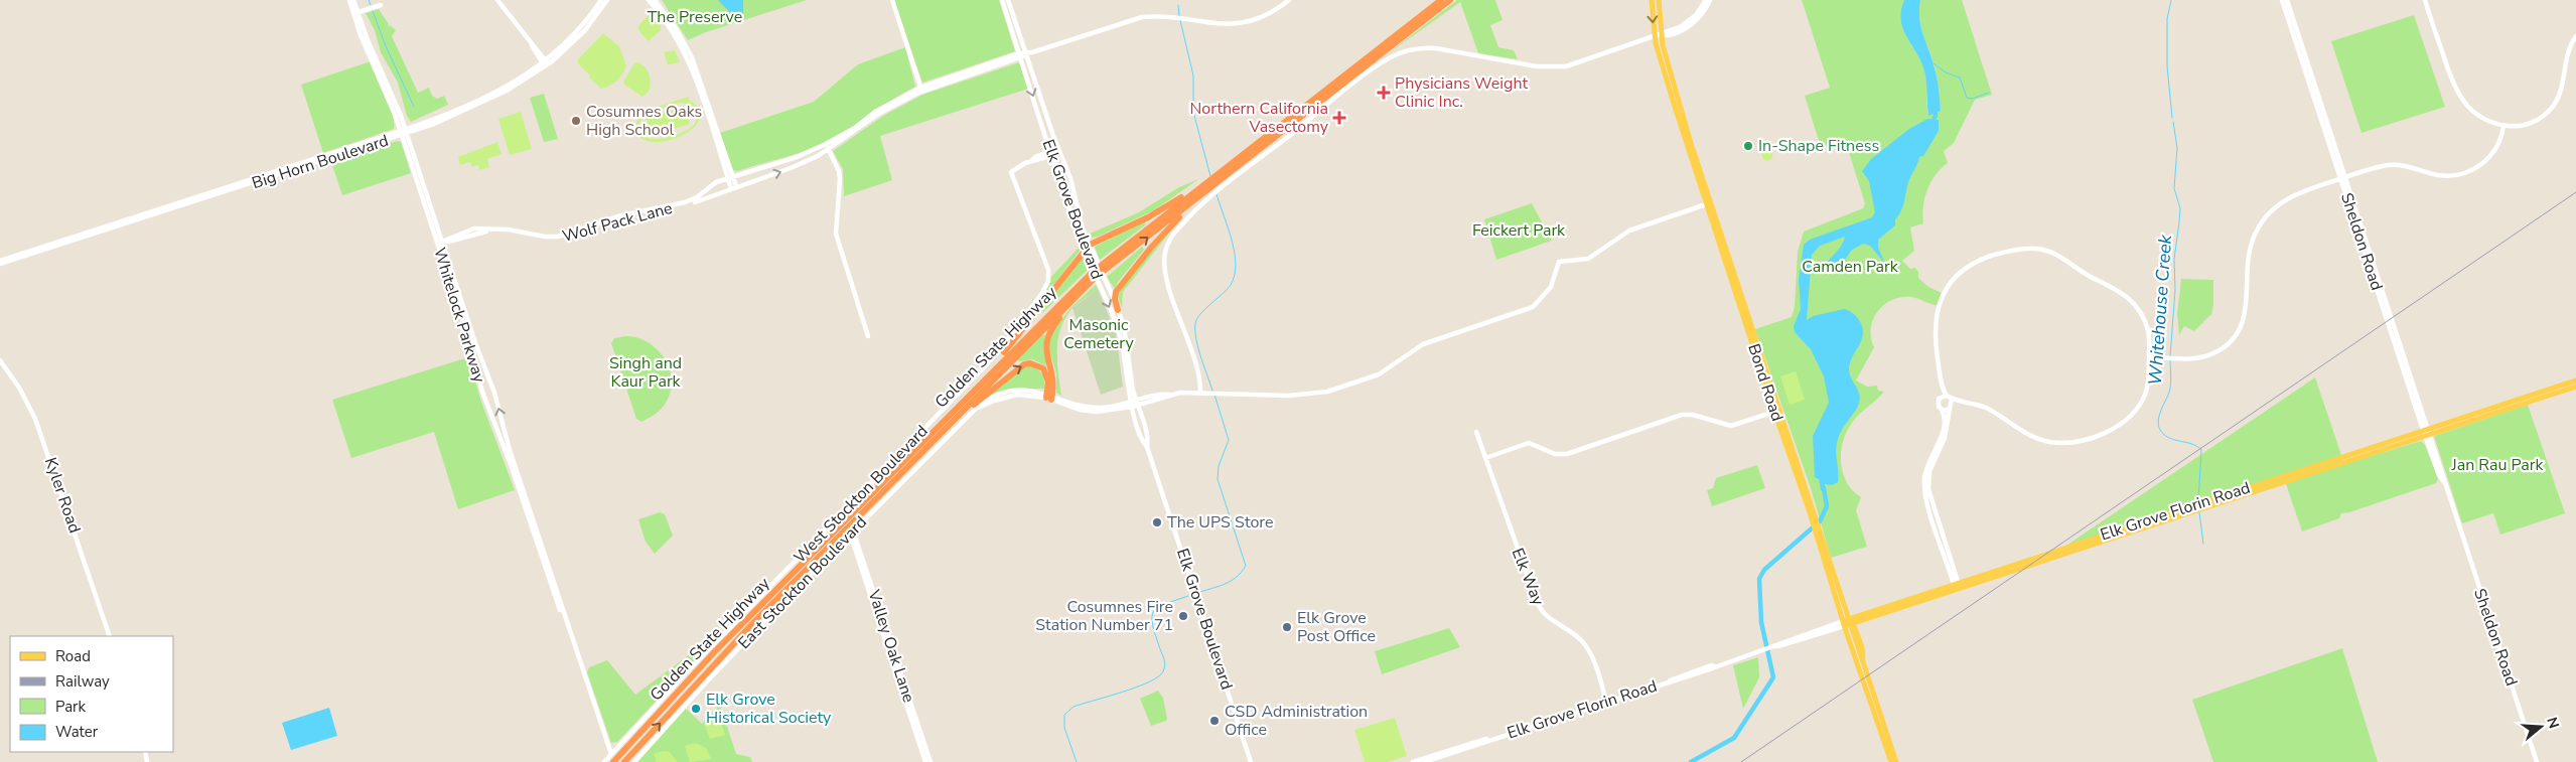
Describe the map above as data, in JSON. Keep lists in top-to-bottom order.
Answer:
{
  "streets": {
    "highway": ["Golden State Highway"],
    "main road": ["Bond Road", "Elk Grove Florin Road"],
    "street": [
      "Big Horn Boulevard",
      "Elk Grove Boulevard",
      "Wolf Pack Lane",
      "Sheldon Road",
      "Whitelock Parkway",
      "West Stockton Boulevard",
      "Kyler Road",
      "Elk Way",
      "East Stockton Boulevard",
      "Valley Oak Lane"
    ]
  },
  "crossings": [
    ["Big Horn Boulevard", "Whitelock Parkway"],
    ["Elk Grove Boulevard", "West Stockton Boulevard"],
    ["Elk Grove Boulevard", "East Stockton Boulevard"],
    ["Wolf Pack Lane", "Whitelock Parkway"],
    ["Sheldon Road", "Elk Grove Florin Road"],
    ["Whitelock Parkway", "West Stockton Boulevard"],
    ["Bond Road", "Elk Grove Florin Road"],
    ["Elk Grove Florin Road", "Elk Way"],
    ["East Stockton Boulevard", "Valley Oak Lane"]
  ],
  "water": ["Whitehouse Creek"],
  "parks": [
    "The Preserve",
    "Feickert Park",
    "Camden Park",
    "Masonic Cemetery",
    "Singh and Kaur Park",
    "Jan Rau Park"
  ],
  "places": {
    "health": ["Physicians Weight Clinic Inc.", "Northern California Vasectomy"],
    "other": [
      "Cosumnes Oaks High School",
      "In-Shape Fitness",
      "The UPS Store",
      "Cosumnes Fire Station Number 71",
      "Elk Grove Post Office",
      "Elk Grove Historical Society",
      "CSD Administration Office"
    ]
  },
  "legend": [
    "Road",
    "Railway",
    "Park",
    "Water"
  ],
  "north": "right"
}
